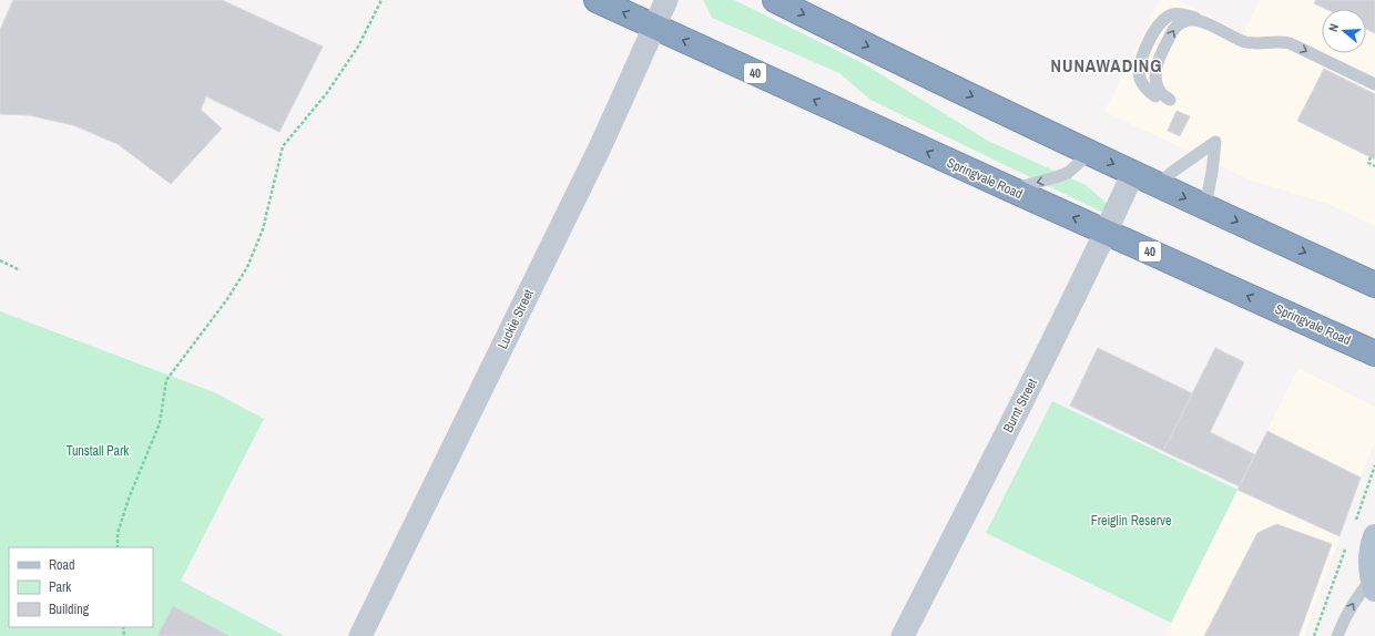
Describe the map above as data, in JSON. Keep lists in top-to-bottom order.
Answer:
{
  "streets": {
    "highway": ["40", "Springvale Road"],
    "street": ["Luckie Street", "Burnt Street"]
  },
  "crossings": [
    ["Springvale Road", "Luckie Street"],
    ["Springvale Road", "Burnt Street"]
  ],
  "districts": ["NUNAWADING"],
  "parks": ["Tunstall Park", "Freiglin Reserve"],
  "legend": ["Road", "Park", "Building"],
  "north": "left"
}
